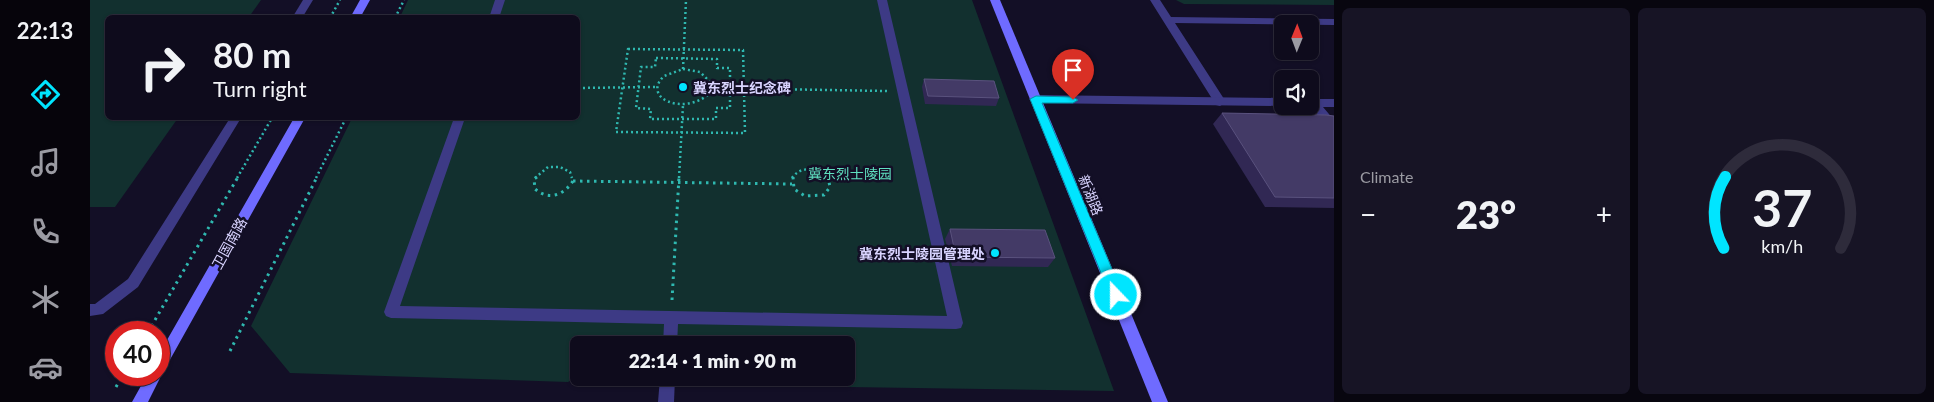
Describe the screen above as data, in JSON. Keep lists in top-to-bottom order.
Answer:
{
  "streets": {
    "street": ["新湖路", "卫国南路"]
  },
  "parks": ["冀东烈士陵园"],
  "places": ["冀东烈士纪念碑", "冀东烈士陵园管理处"],
  "north": "top",
  "page": {
    "tabs": "22:13",
    "tile": "Climate",
    "turn": ["80 m", "Turn right"],
    "heat": ["−", "23°", "+"],
    "limit": "40",
    "trip": "22:14 · 1 min · 90 m",
    "gauge": ["37", "km/h"]
  }
}
